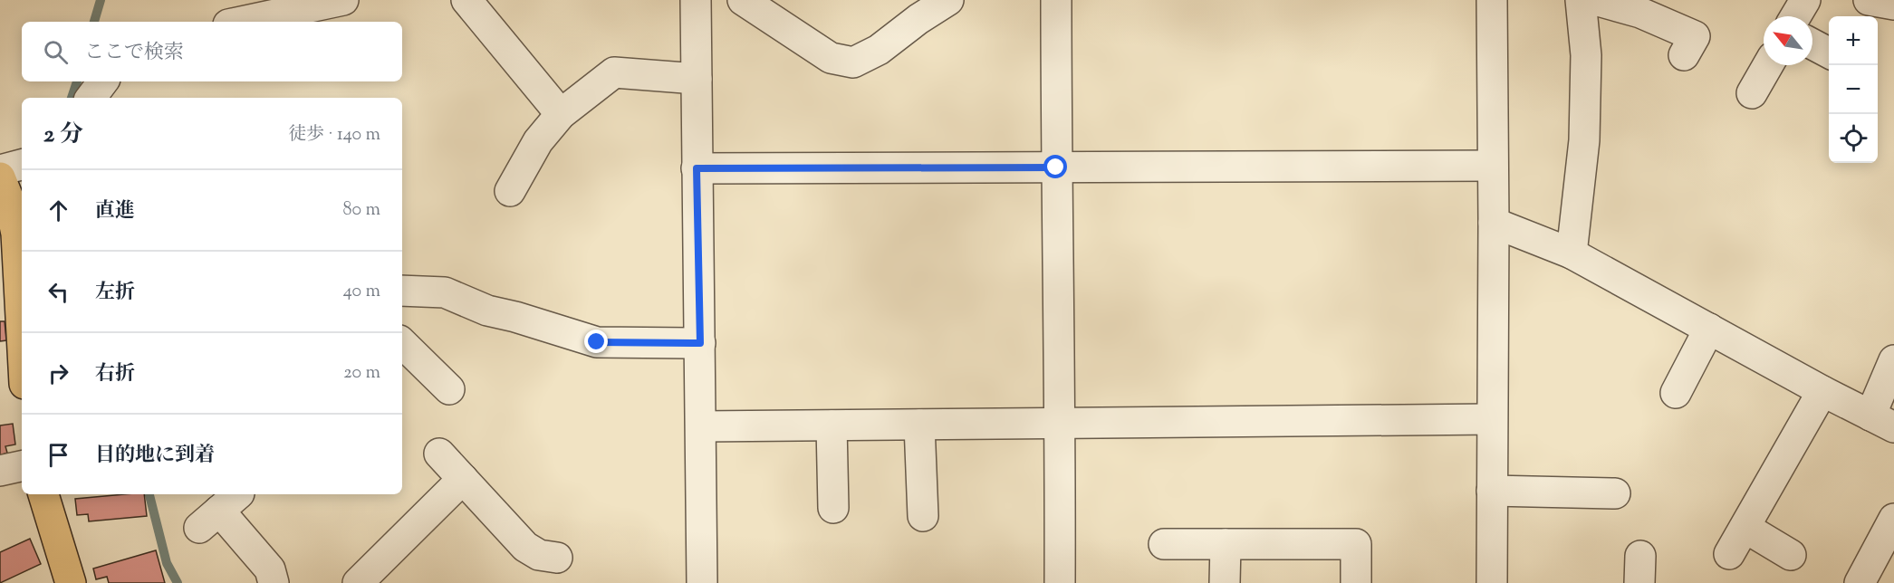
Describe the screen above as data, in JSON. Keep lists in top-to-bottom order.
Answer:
{
  "north": "top left",
  "page": {
    "map_buttons": ["+", "−"],
    "search": "ここで検索",
    "heading": ["2 分", "徒歩 · 140 m"],
    "list": [
      ["直進", "80 m"],
      ["左折", "40 m"],
      ["右折", "20 m"],
      "目的地に到着"
    ]
  }
}
